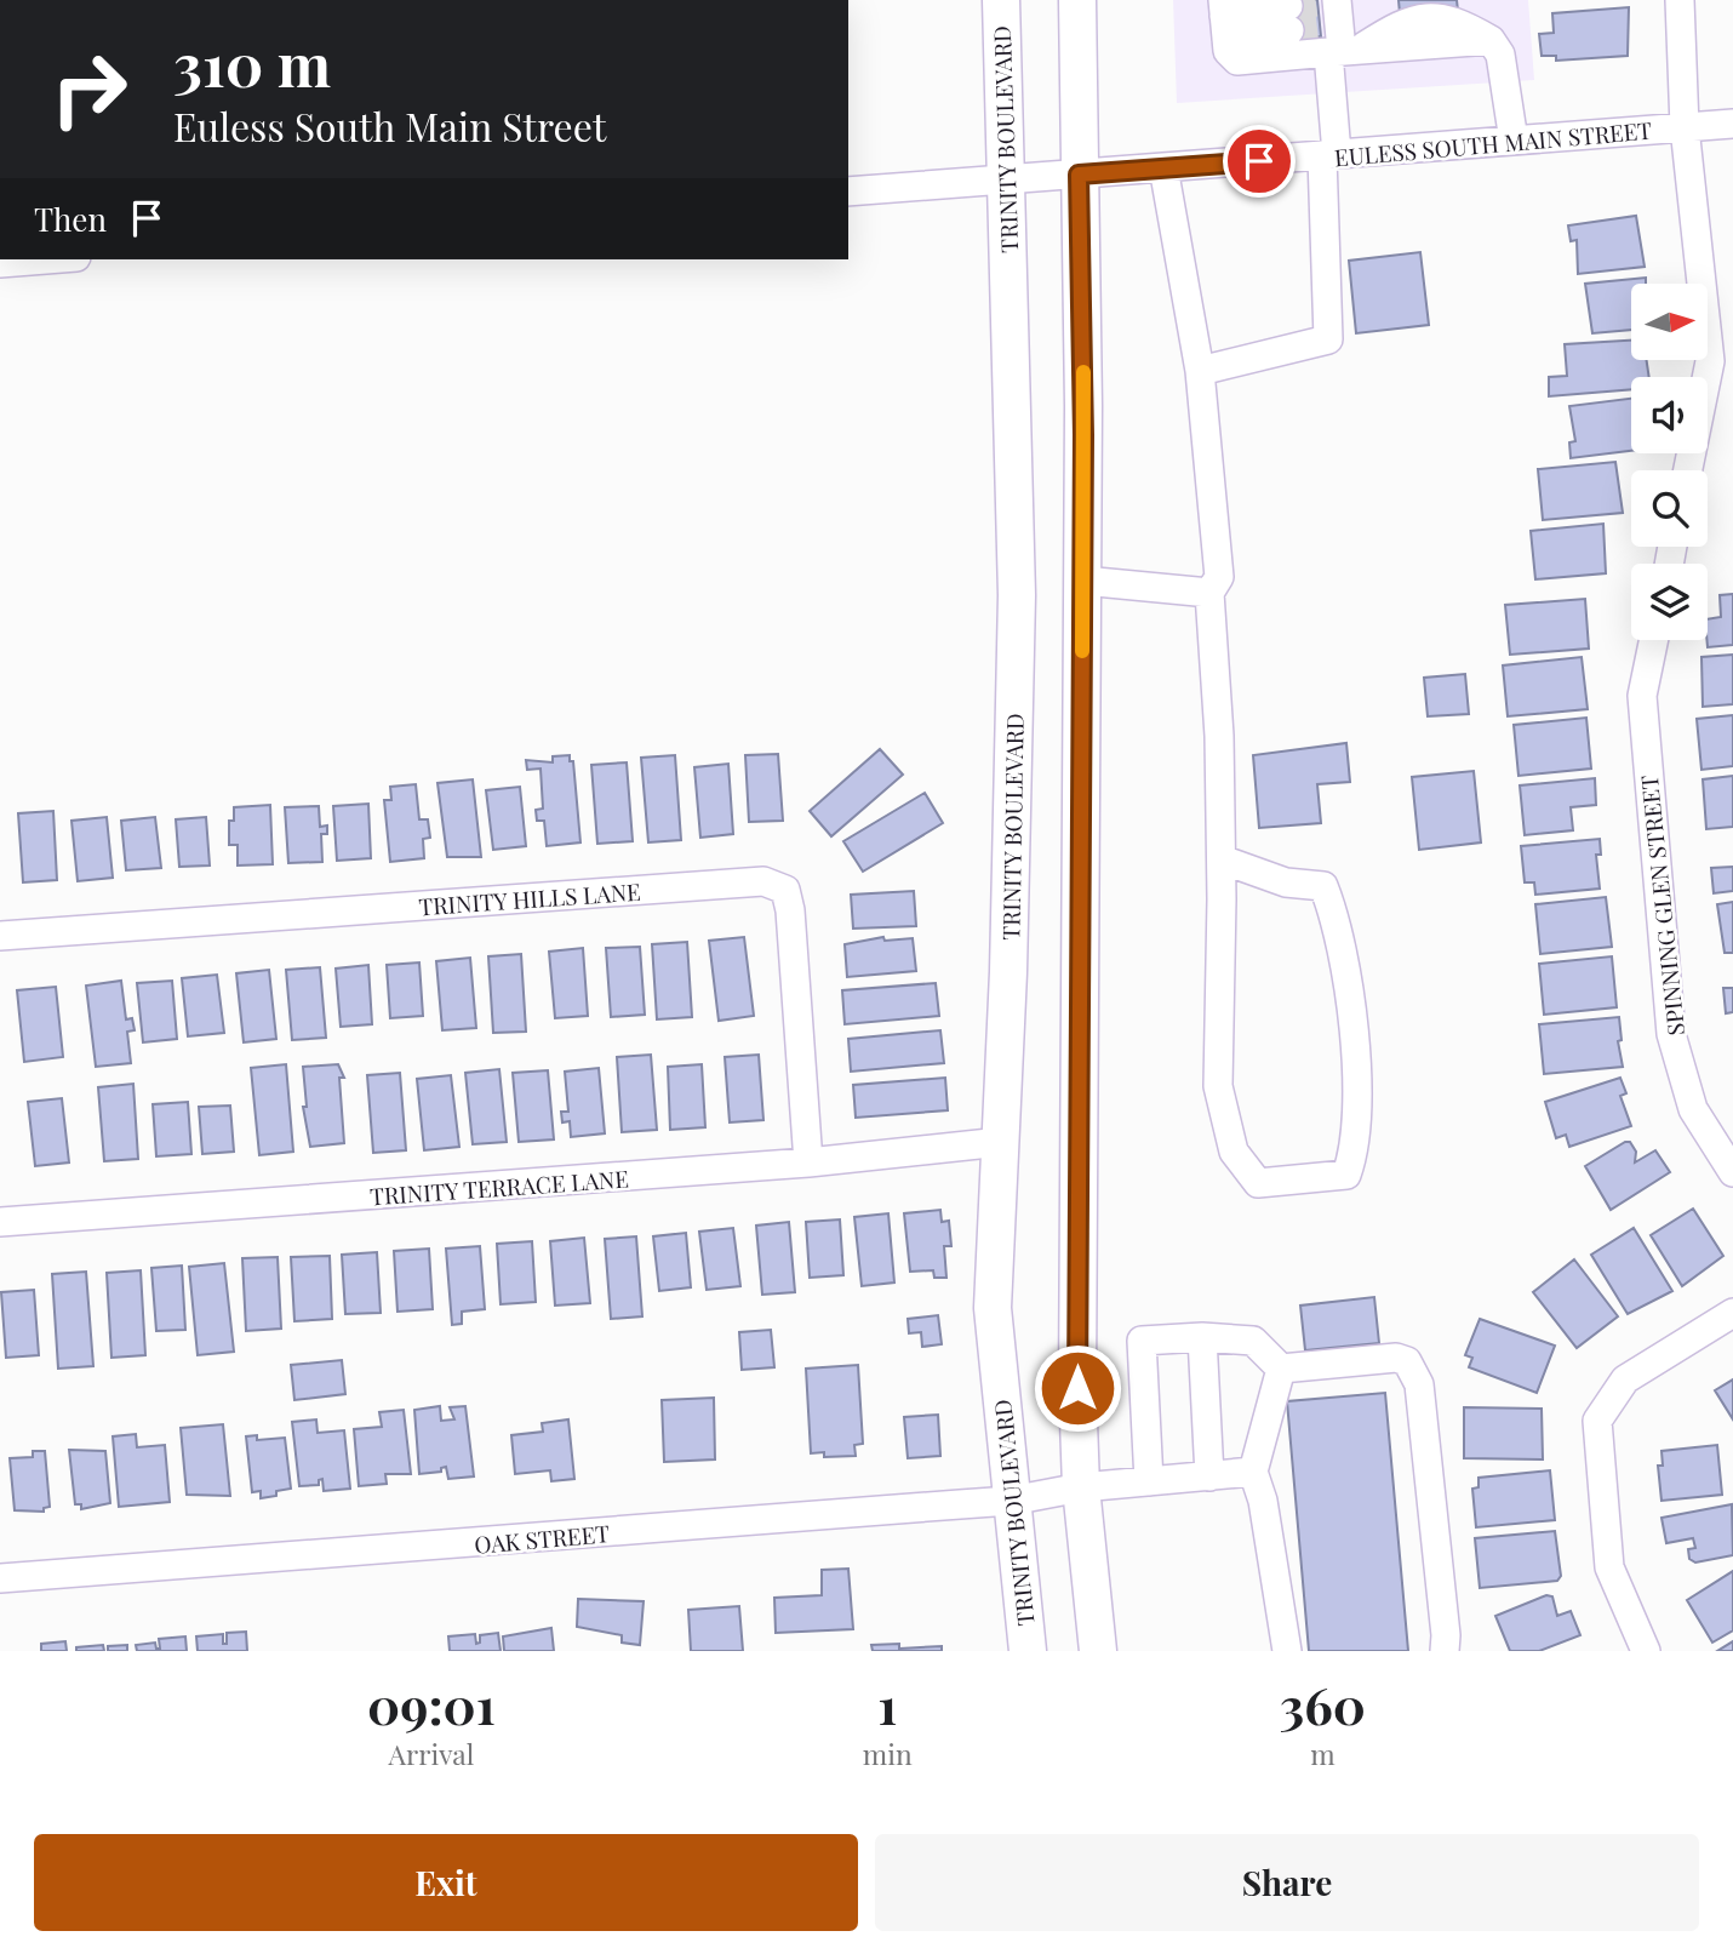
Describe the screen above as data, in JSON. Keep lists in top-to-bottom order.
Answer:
{
  "streets": {
    "main road": ["TRINITY BOULEVARD"],
    "street": [
      "EULESS SOUTH MAIN STREET",
      "TRINITY HILLS LANE",
      "SPINNING GLEN STREET",
      "TRINITY TERRACE LANE",
      "OAK STREET"
    ]
  },
  "crossings": [
    ["TRINITY BOULEVARD", "EULESS SOUTH MAIN STREET"],
    ["TRINITY BOULEVARD", "TRINITY TERRACE LANE"],
    ["TRINITY BOULEVARD", "OAK STREET"],
    ["TRINITY HILLS LANE", "TRINITY TERRACE LANE"]
  ],
  "north": "right",
  "page": {
    "turn": ["310 m", "Euless South Main Street"],
    "then": "Then",
    "eta": [
      "09:01",
      "Arrival",
      "1",
      "min",
      "360",
      "m"
    ],
    "buttons": ["Exit", "Share"]
  }
}
